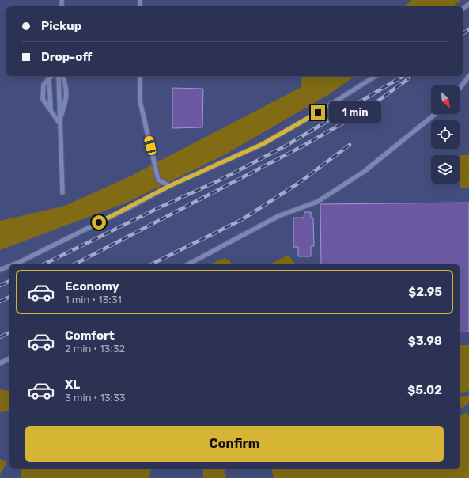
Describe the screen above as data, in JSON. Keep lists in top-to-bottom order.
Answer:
{
  "north": "bottom right",
  "page": {
    "banner": ["Pickup", "Drop-off"],
    "bubble": "1 min",
    "list": [
      {
        "name": "Economy",
        "note": "1 min · 13:31",
        "value": "$2.95"
      },
      {
        "name": "Comfort",
        "note": "2 min · 13:32",
        "value": "$3.98"
      },
      {
        "name": "XL",
        "note": "3 min · 13:33",
        "value": "$5.02"
      }
    ],
    "buttons": "Confirm"
  }
}
